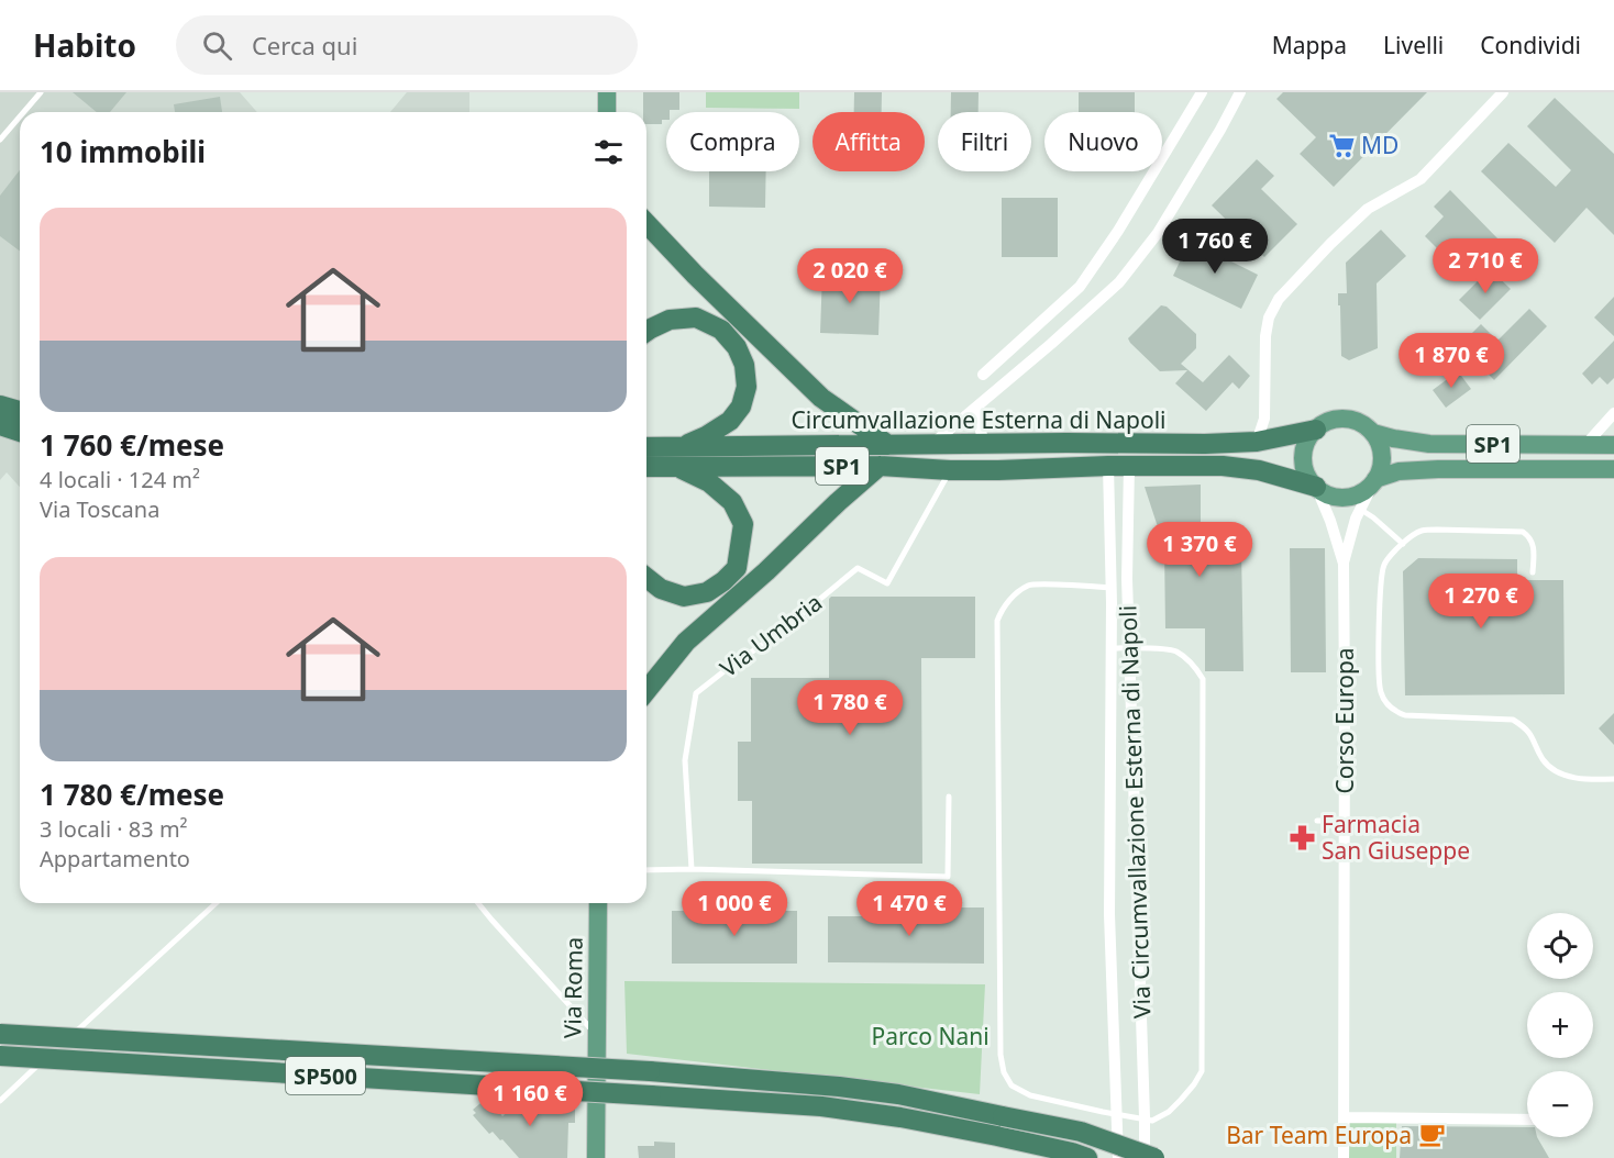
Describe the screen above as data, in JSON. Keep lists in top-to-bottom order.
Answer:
{
  "streets": {
    "highway": ["Circumvallazione Esterna di Napoli", "SP1", "SP500"],
    "main road": ["Via Roma"],
    "street": ["Corso Europa", "Via Circumvallazione Esterna di Napoli"],
    "lane": ["Via Umbria"]
  },
  "crossings": [
    ["Circumvallazione Esterna di Napoli", "SP1"],
    ["Circumvallazione Esterna di Napoli", "Via Umbria"],
    ["Circumvallazione Esterna di Napoli", "Corso Europa"],
    ["Circumvallazione Esterna di Napoli", "Via Circumvallazione Esterna di Napoli"],
    ["SP1", "Corso Europa"]
  ],
  "parks": ["Parco Nani"],
  "places": {
    "supermarket": ["MD"],
    "pharmacy": ["Farmacia San Giuseppe"],
    "cafe": ["Bar Team Europa"]
  },
  "page": {
    "header": "Habito",
    "search": "Cerca qui",
    "nav": ["Mappa", "Livelli", "Condividi"],
    "chip": [
      "Compra",
      "Affitta",
      "Filtri",
      "Nuovo"
    ],
    "heading": "10 immobili",
    "list": [
      {
        "name": "1 760 €/mese",
        "note": "4 locali · 124 m² · Via Toscana"
      },
      {
        "name": "1 780 €/mese",
        "note": "3 locali · 83 m² · Appartamento"
      }
    ],
    "price": [
      "1 760 €",
      "2 710 €",
      "2 020 €",
      "1 870 €",
      "1 370 €",
      "1 270 €",
      "1 780 €",
      "1 000 €",
      "1 470 €",
      "1 160 €"
    ],
    "map_buttons": ["+", "−"]
  }
}
